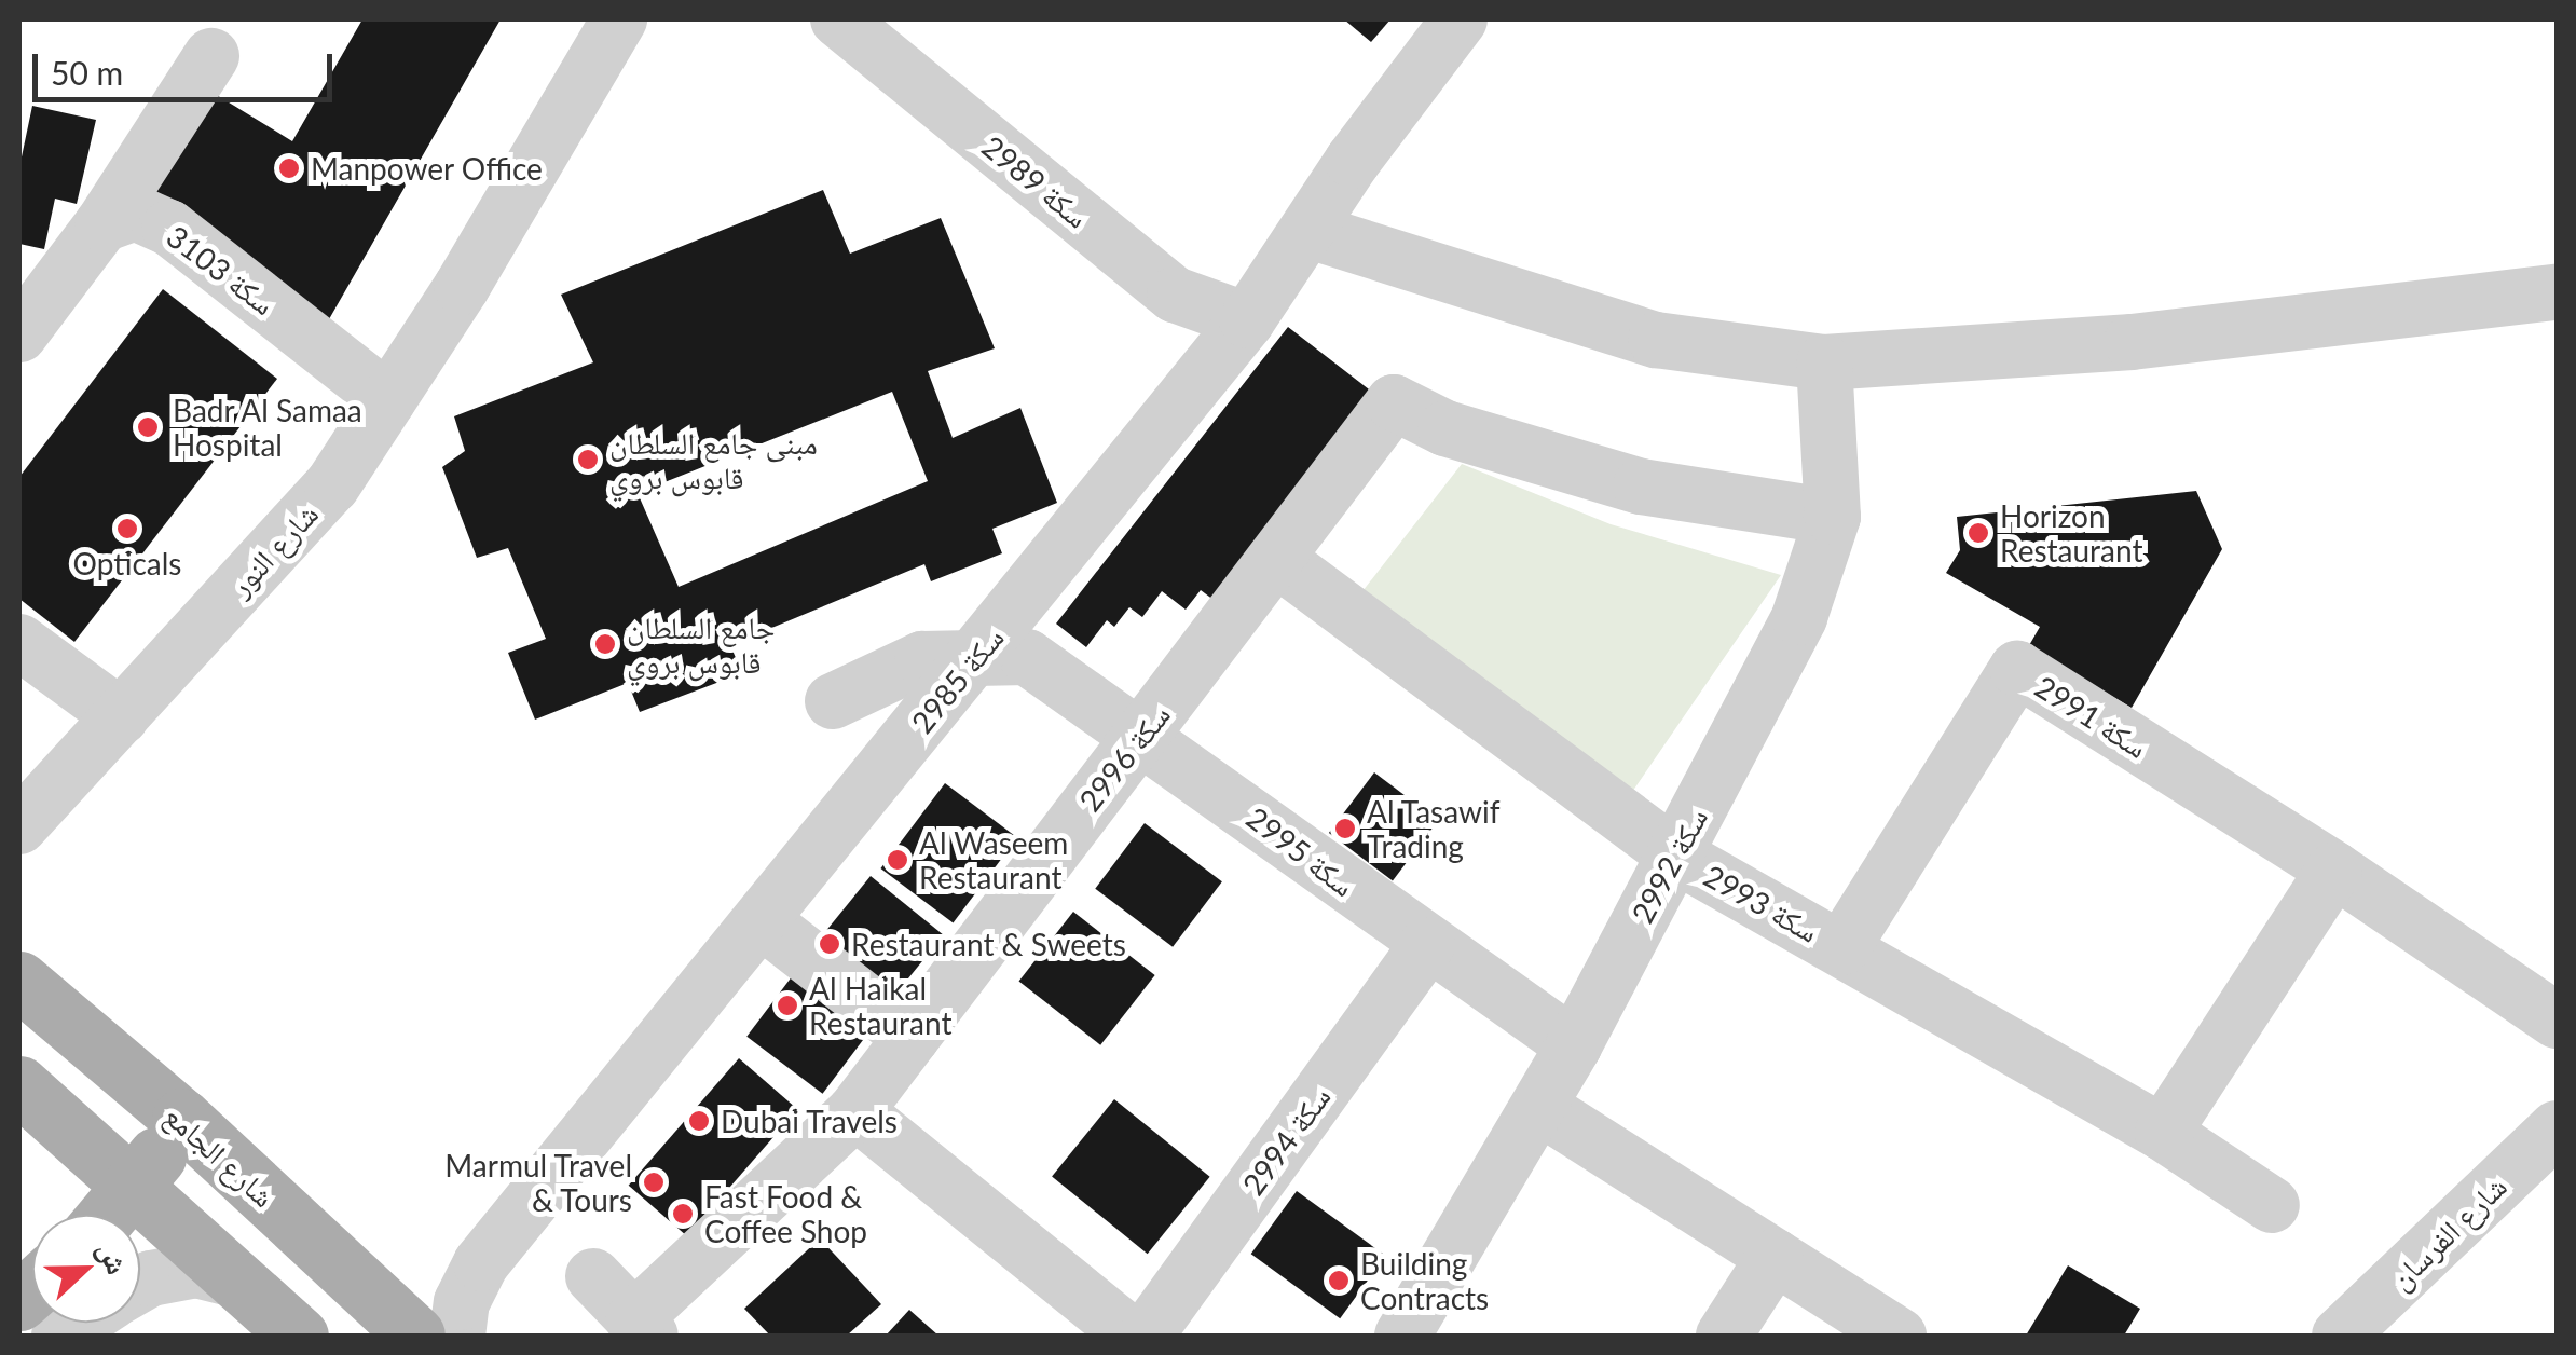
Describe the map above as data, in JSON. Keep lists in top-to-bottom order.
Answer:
{
  "streets": {
    "main road": ["شارع الجامع"],
    "street": [
      "سكة 2989",
      "سكة 3103",
      "شارع النور",
      "سكة 2985",
      "سكة 2991",
      "سكة 2996",
      "سكة 2995",
      "سكة 2992",
      "سكة 2993",
      "سكة 2994",
      "شارع الفرسان"
    ]
  },
  "crossings": [
    ["سكة 2989", "سكة 2985"],
    ["سكة 3103", "شارع النور"],
    ["سكة 2985", "سكة 2995"],
    ["سكة 2991", "سكة 2993"],
    ["سكة 2996", "سكة 2995"],
    ["سكة 2996", "سكة 2992"],
    ["سكة 2996", "سكة 2993"],
    ["سكة 2995", "سكة 2992"],
    ["سكة 2995", "سكة 2994"],
    ["سكة 2992", "سكة 2993"]
  ],
  "places": [
    "Manpower Office",
    "Badr Al Samaa Hospital",
    "مبنى جامع السلطان قابوس بروي",
    "Opticals",
    "Horizon Restaurant",
    "جامع السلطان قابوس بروي",
    "Al Tasawif Trading",
    "Al Waseem Restaurant",
    "Restaurant & Sweets",
    "Al Haikal Restaurant",
    "Dubai Travels",
    "Marmul Travel & Tours",
    "Fast Food & Coffee Shop",
    "Building Contracts"
  ],
  "scale_bar": "50 m",
  "north": "right"
}
